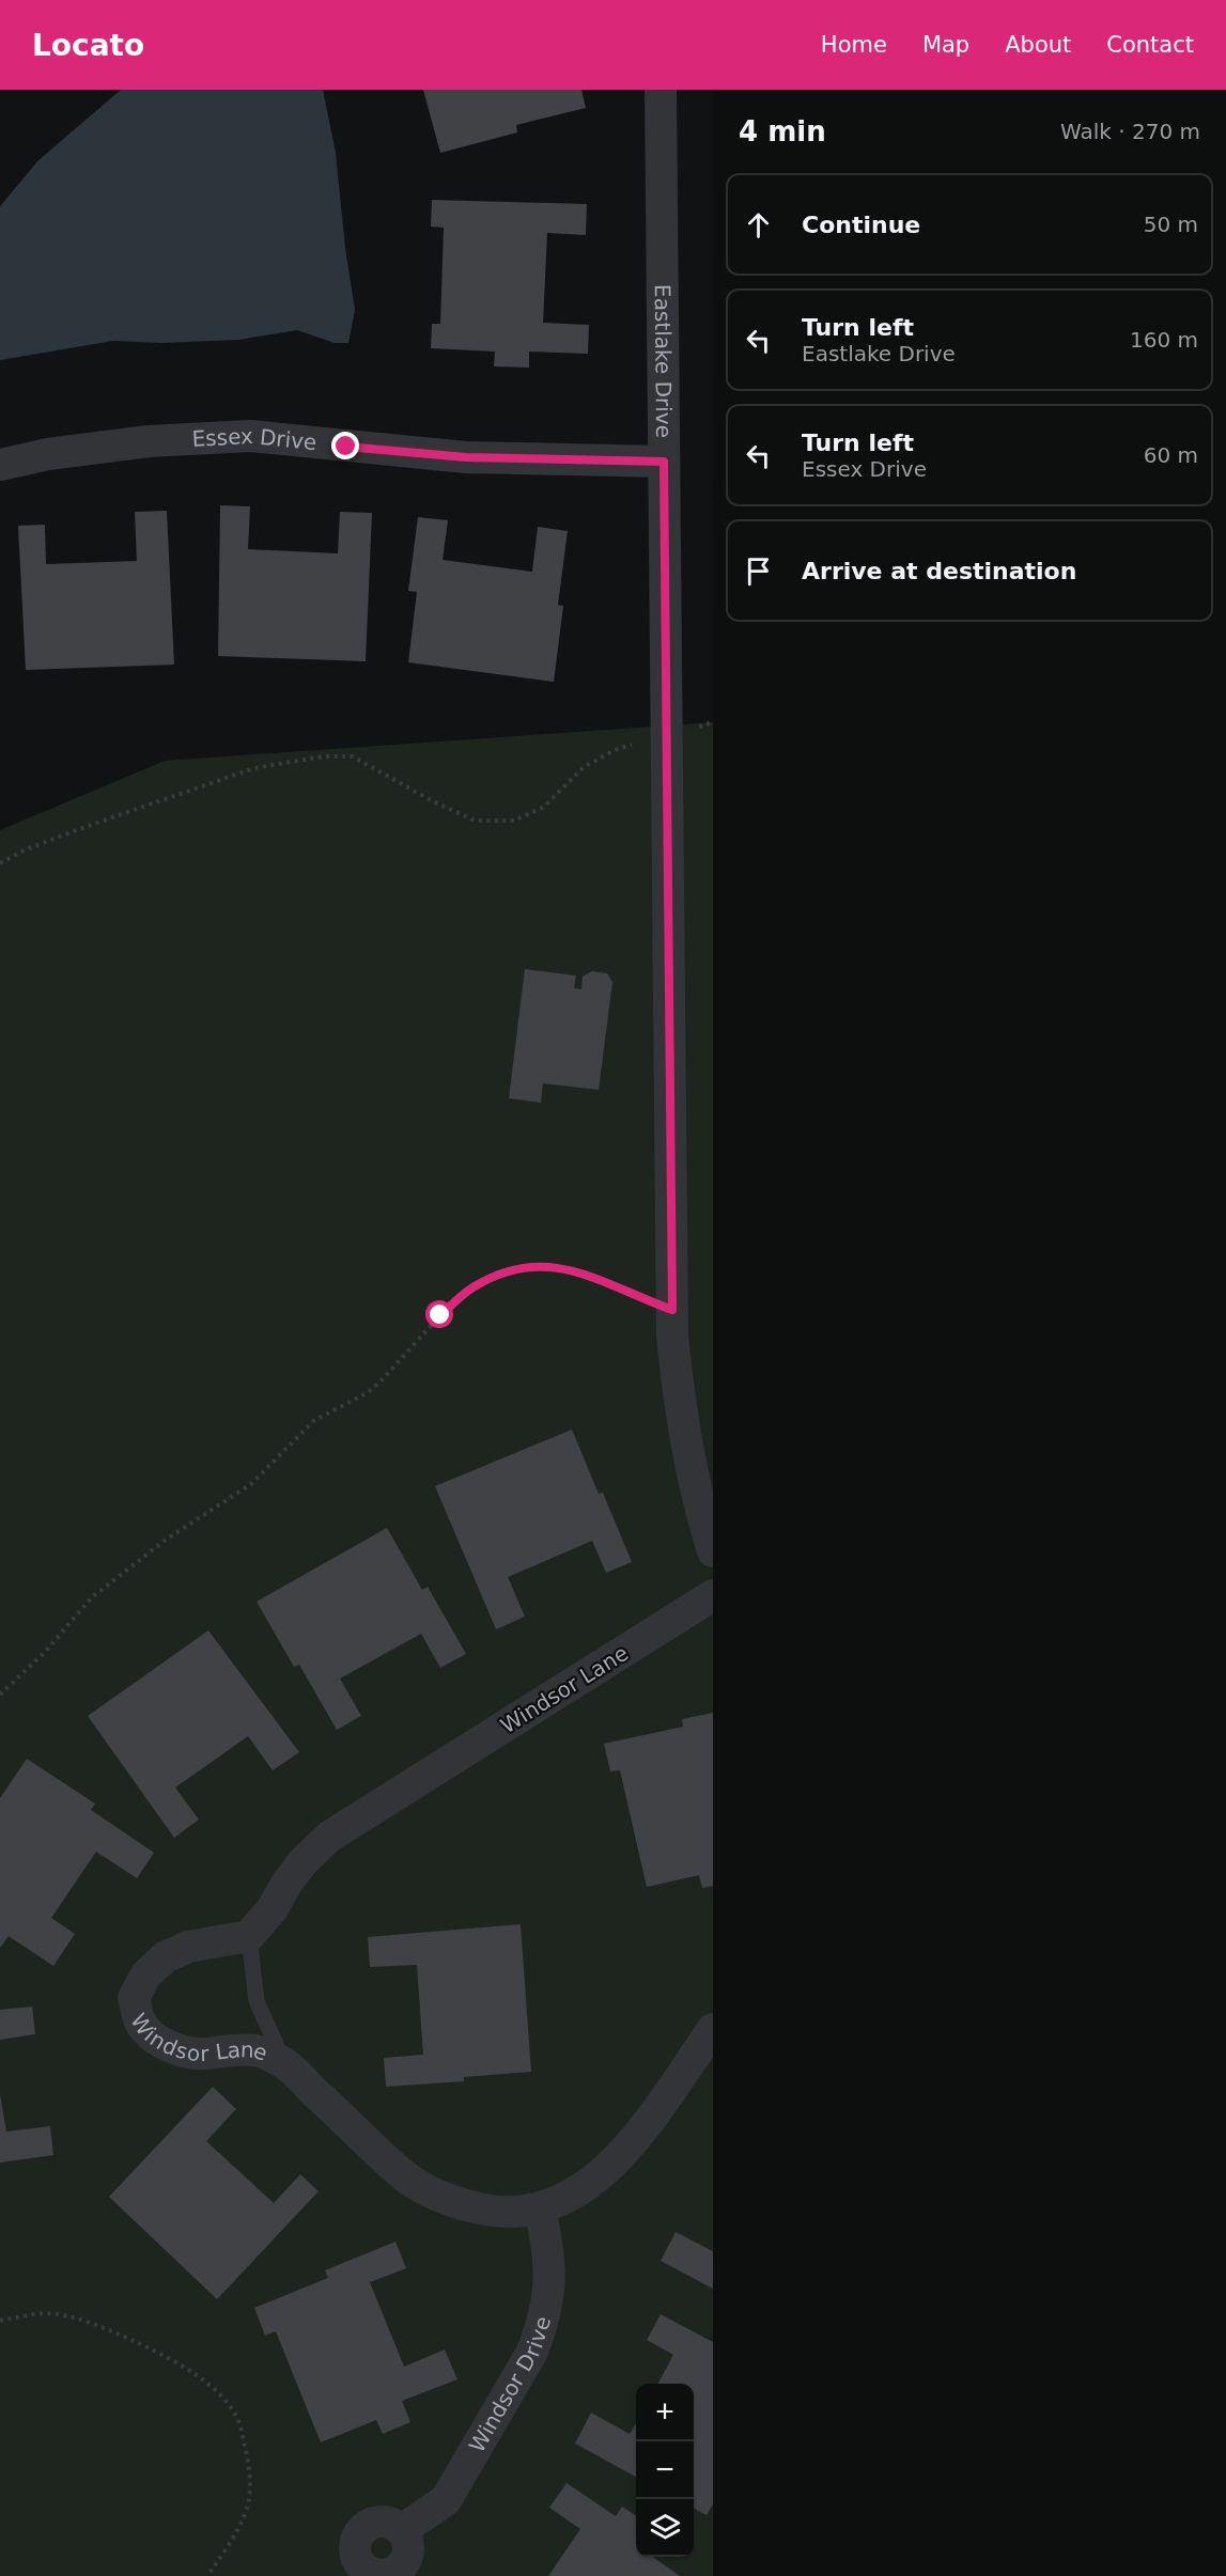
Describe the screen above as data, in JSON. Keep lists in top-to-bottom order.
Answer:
{
  "streets": {
    "street": [
      "Eastlake Drive",
      "Essex Drive",
      "Windsor Lane",
      "Windsor Drive"
    ]
  },
  "crossings": [
    ["Eastlake Drive", "Essex Drive"],
    ["Windsor Lane", "Windsor Drive"]
  ],
  "page": {
    "header": "Locato",
    "nav": [
      "Home",
      "Map",
      "About",
      "Contact"
    ],
    "heading": ["4 min", "Walk · 270 m"],
    "list": [
      ["Continue", "50 m"],
      ["Turn left", "Eastlake Drive", "160 m"],
      ["Turn left", "Essex Drive", "60 m"],
      "Arrive at destination"
    ],
    "map_buttons": ["+", "−"]
  }
}
